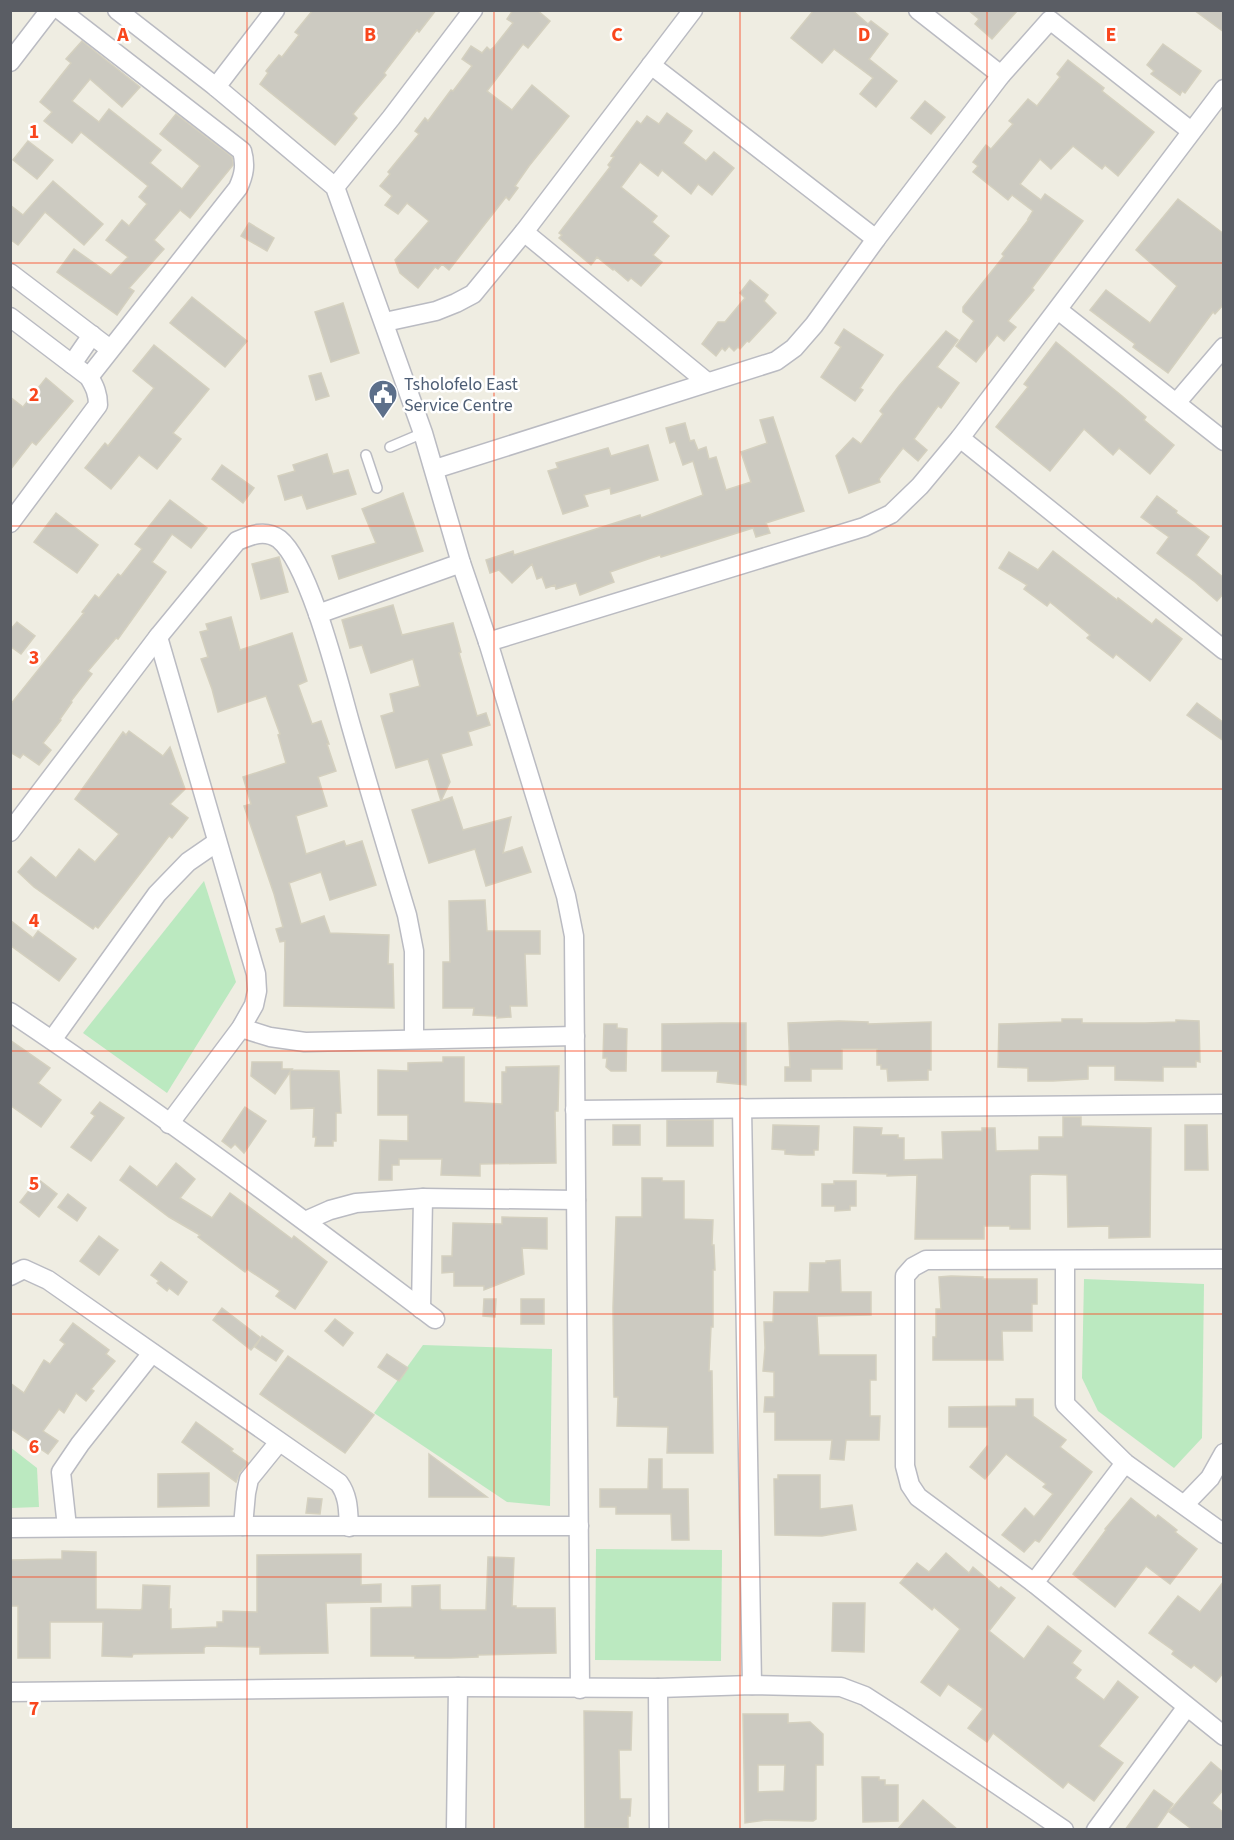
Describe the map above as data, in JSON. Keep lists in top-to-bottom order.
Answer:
{
  "places": {
    "public building": ["Tsholofelo East Service Centre"]
  },
  "grid": {
    "columns": [
      "A",
      "B",
      "C",
      "D",
      "E"
    ],
    "rows": [
      "1",
      "2",
      "3",
      "4",
      "5",
      "6",
      "7"
    ]
  }
}
